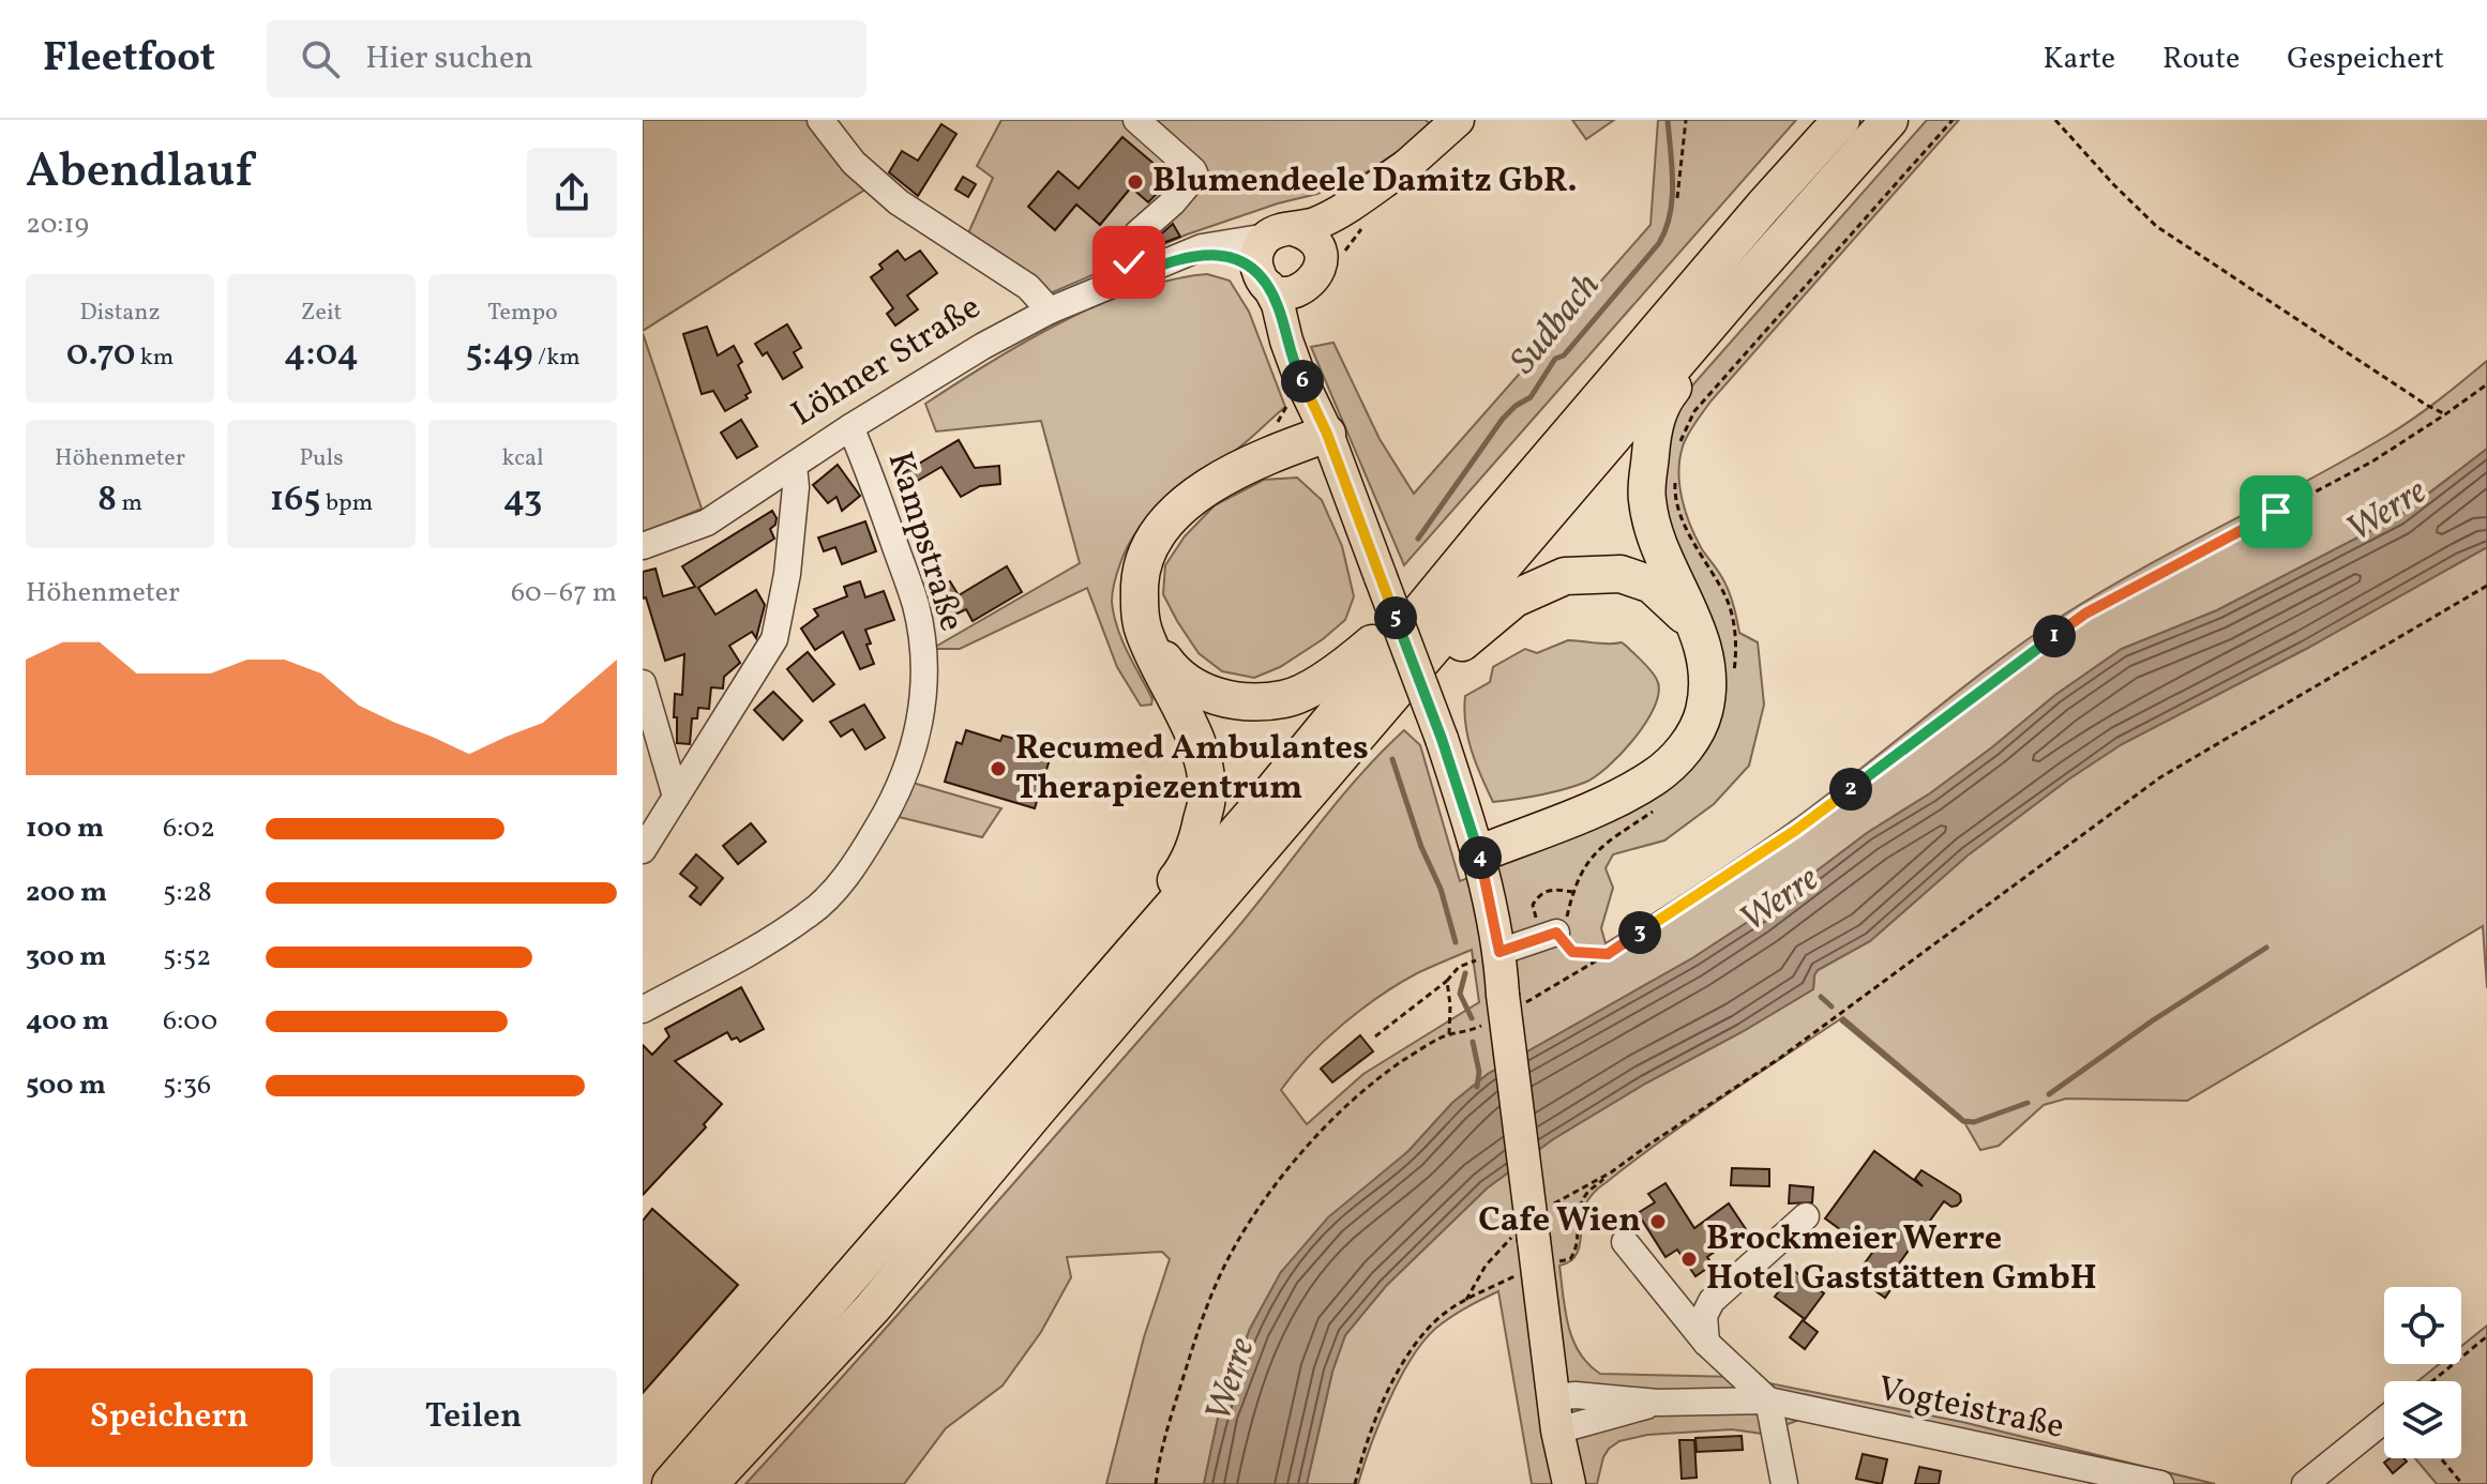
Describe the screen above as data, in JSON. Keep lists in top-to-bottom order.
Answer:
{
  "streets": {
    "main road": ["Löhner Straße"],
    "street": ["Kampstraße", "Vogteistraße"]
  },
  "crossings": [
    ["Löhner Straße", "Kampstraße"]
  ],
  "water": ["Sudbach", "Werre"],
  "places": [
    "Blumendeele Damitz GbR.",
    "Recumed Ambulantes Therapiezentrum",
    "Cafe Wien",
    "Brockmeier Werre Hotel Gaststätten GmbH"
  ],
  "page": {
    "header": "Fleetfoot",
    "search": "Hier suchen",
    "nav": ["Karte", "Route", "Gespeichert"],
    "heading": ["Abendlauf", "20:19"],
    "stats": [
      ["Distanz", "0.70 km"],
      ["Zeit", "4:04"],
      ["Tempo", "5:49 /km"],
      ["Höhenmeter", "8 m"],
      ["Puls", "165 bpm"],
      ["kcal", "43"]
    ],
    "pins": [
      "6",
      "5",
      "1",
      "2",
      "4",
      "3"
    ],
    "chart": ["Höhenmeter", "60–67 m"],
    "list": [
      {
        "name": "100 m",
        "note": "6:02"
      },
      {
        "name": "200 m",
        "note": "5:28"
      },
      {
        "name": "300 m",
        "note": "5:52"
      },
      {
        "name": "400 m",
        "note": "6:00"
      },
      {
        "name": "500 m",
        "note": "5:36"
      }
    ],
    "buttons": ["Speichern", "Teilen"]
  }
}
